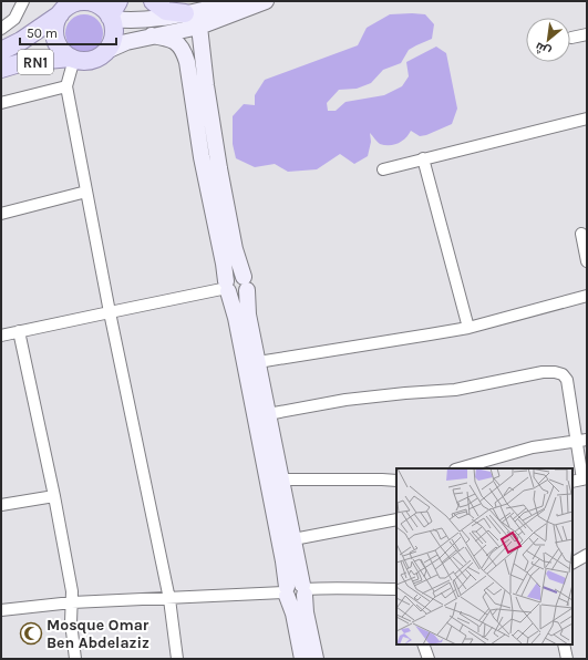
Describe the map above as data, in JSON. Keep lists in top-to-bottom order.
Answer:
{
  "streets": {
    "main road": ["RN1"]
  },
  "places": {
    "mosque": ["Mosque Omar Ben Abdelaziz"]
  },
  "scale_bar": "50 m",
  "north": "bottom left"
}
